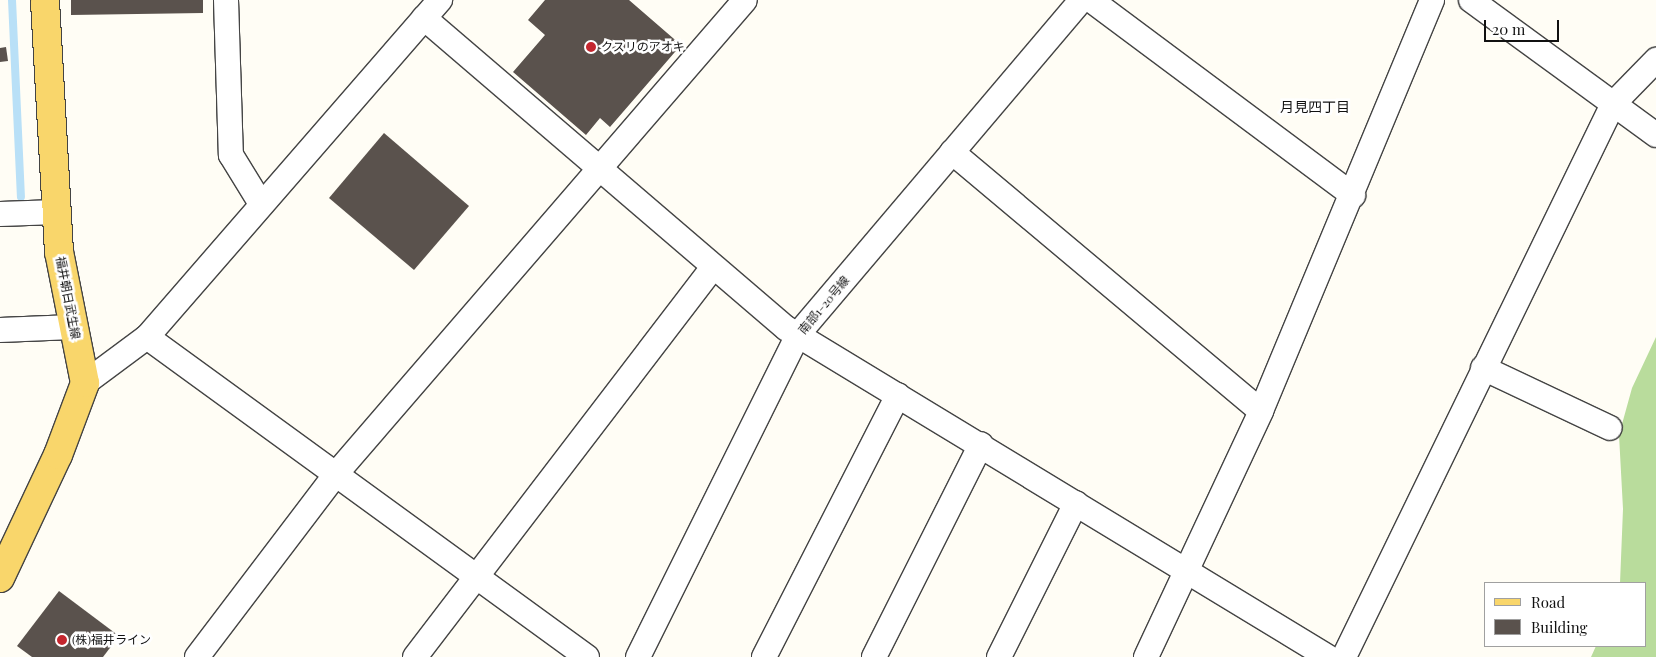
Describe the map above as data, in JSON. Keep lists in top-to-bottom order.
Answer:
{
  "streets": {
    "main road": ["福井朝日武生線"],
    "street": ["南部1-20号線"]
  },
  "districts": ["月見四丁目"],
  "places": ["クスリのアオキ", "(株)福井ライン"],
  "legend": ["Road", "Building"],
  "scale_bar": "20 m"
}
